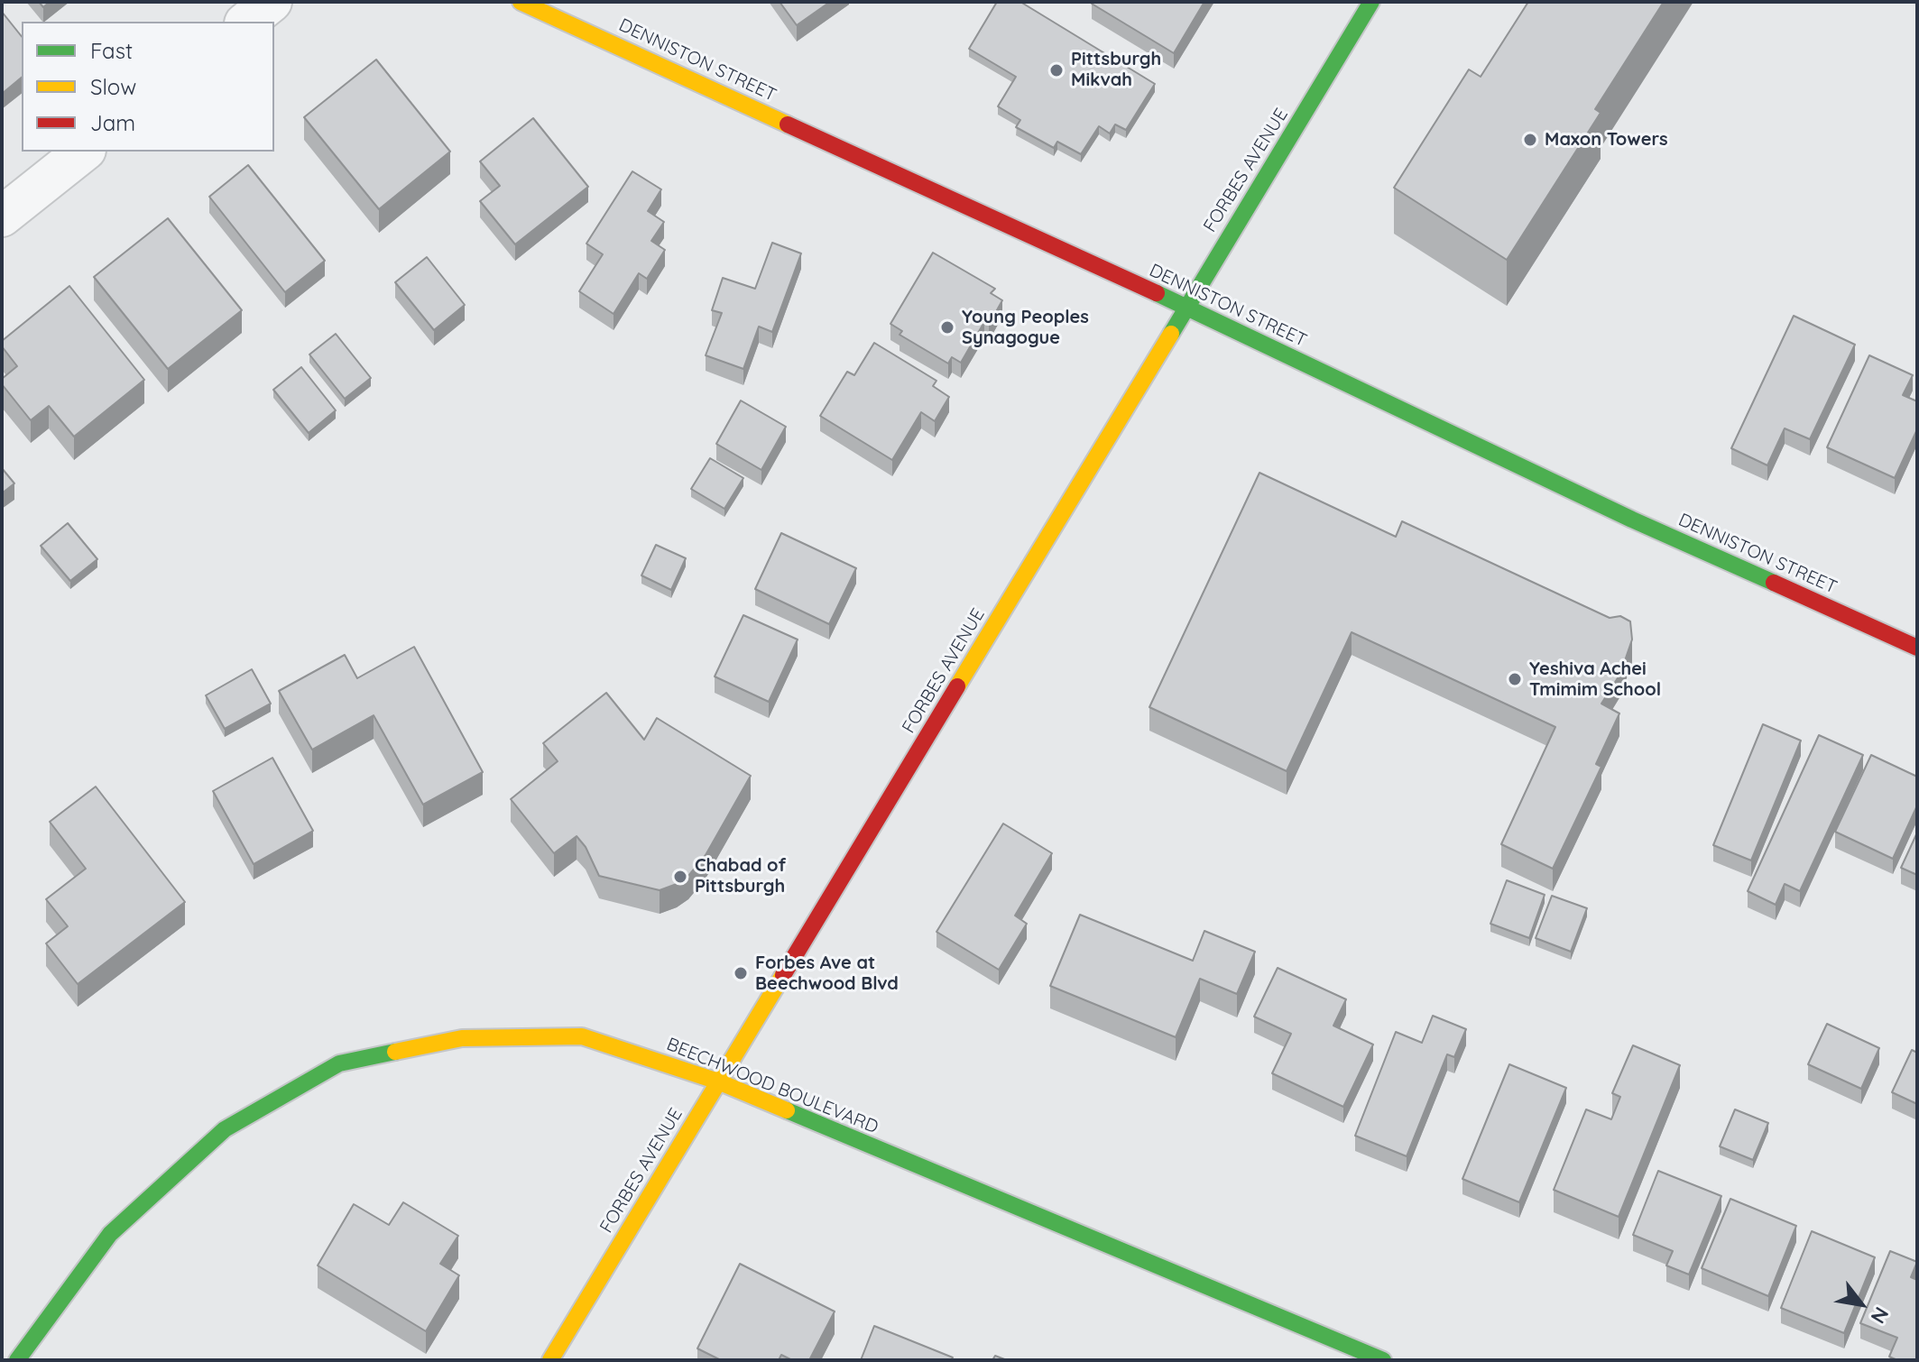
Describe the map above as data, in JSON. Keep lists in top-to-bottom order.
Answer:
{
  "streets": {
    "main road": ["DENNISTON STREET", "FORBES AVENUE", "BEECHWOOD BOULEVARD"]
  },
  "crossings": [
    ["DENNISTON STREET", "FORBES AVENUE"],
    ["FORBES AVENUE", "BEECHWOOD BOULEVARD"]
  ],
  "places": [
    "Pittsburgh Mikvah",
    "Maxon Towers",
    "Young Peoples Synagogue",
    "Yeshiva Achei Tmimim School",
    "Chabad of Pittsburgh",
    "Forbes Ave at Beechwood Blvd"
  ],
  "legend": ["Fast", "Slow", "Jam"],
  "north": "bottom right"
}
